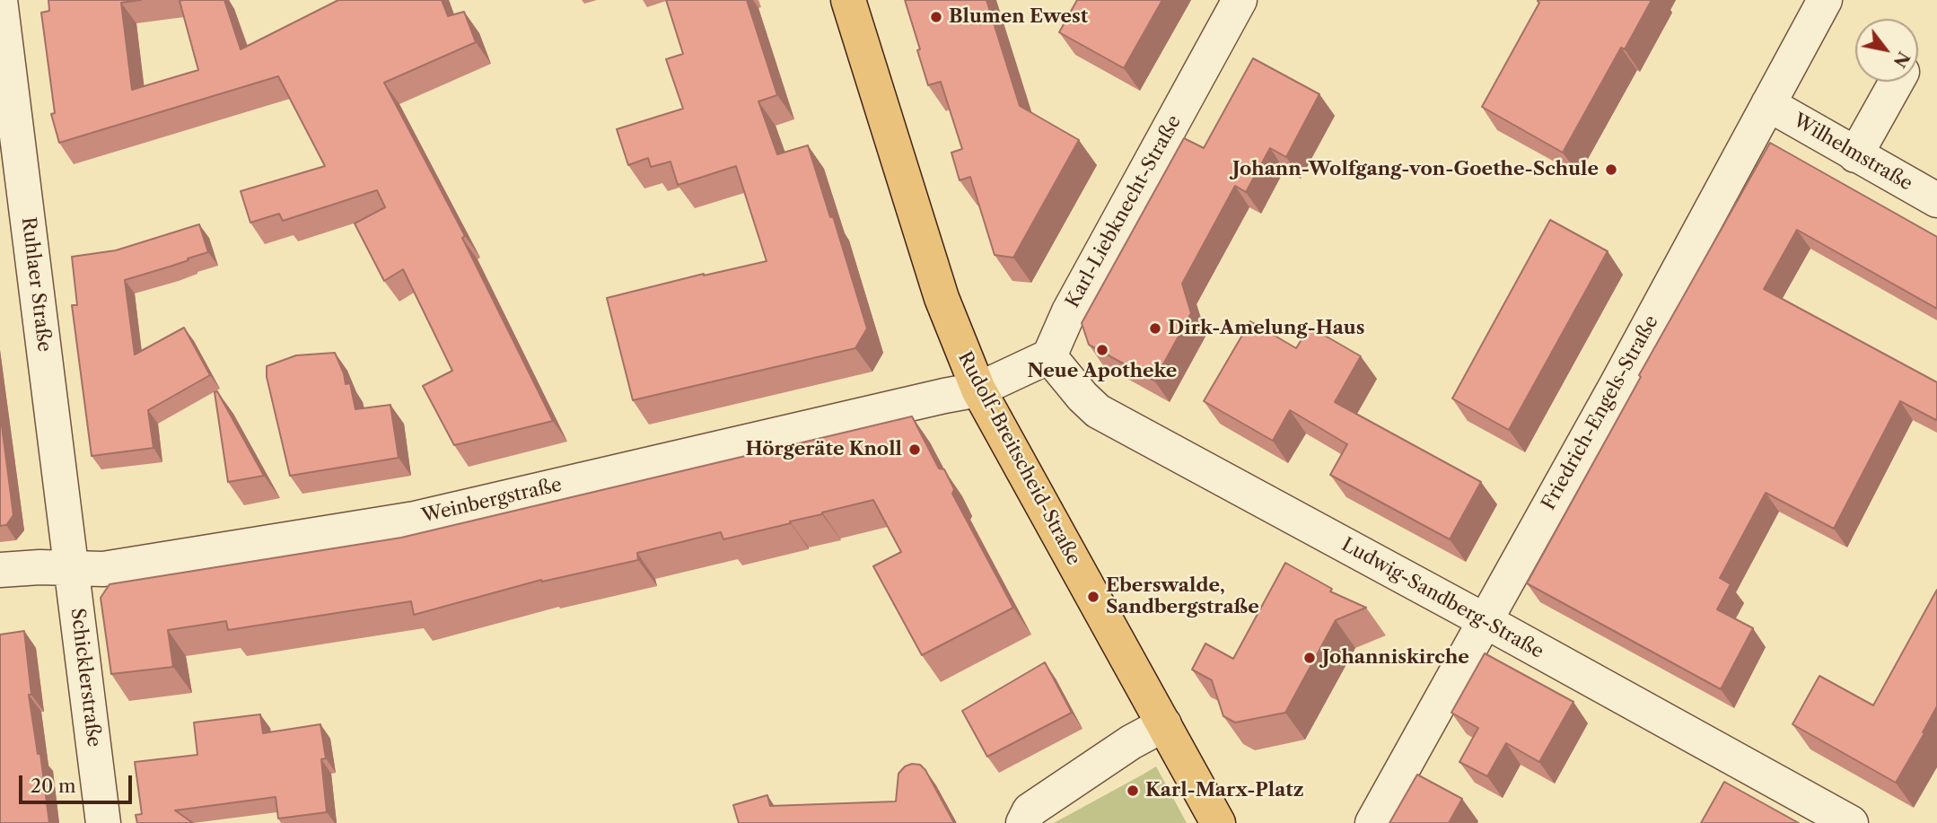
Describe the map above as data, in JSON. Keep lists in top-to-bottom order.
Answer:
{
  "streets": {
    "main road": ["Rudolf-Breitscheid-Straße"],
    "street": [
      "Wilhelmstraße",
      "Karl-Liebknecht-Straße",
      "Ruhlaer Straße",
      "Friedrich-Engels-Straße",
      "Weinbergstraße",
      "Ludwig-Sandberg-Straße",
      "Schicklerstraße"
    ]
  },
  "crossings": [
    ["Wilhelmstraße", "Friedrich-Engels-Straße"],
    ["Karl-Liebknecht-Straße", "Ludwig-Sandberg-Straße"],
    ["Ruhlaer Straße", "Weinbergstraße"],
    ["Ruhlaer Straße", "Schicklerstraße"],
    ["Friedrich-Engels-Straße", "Ludwig-Sandberg-Straße"],
    ["Rudolf-Breitscheid-Straße", "Weinbergstraße"],
    ["Weinbergstraße", "Schicklerstraße"]
  ],
  "places": [
    "Blumen Ewest",
    "Johann-Wolfgang-von-Goethe-Schule",
    "Dirk-Amelung-Haus",
    "Neue Apotheke",
    "Hörgeräte Knoll",
    "Eberswalde, Sandbergstraße",
    "Johanniskirche",
    "Karl-Marx-Platz"
  ],
  "scale_bar": "20 m",
  "north": "bottom right"
}
